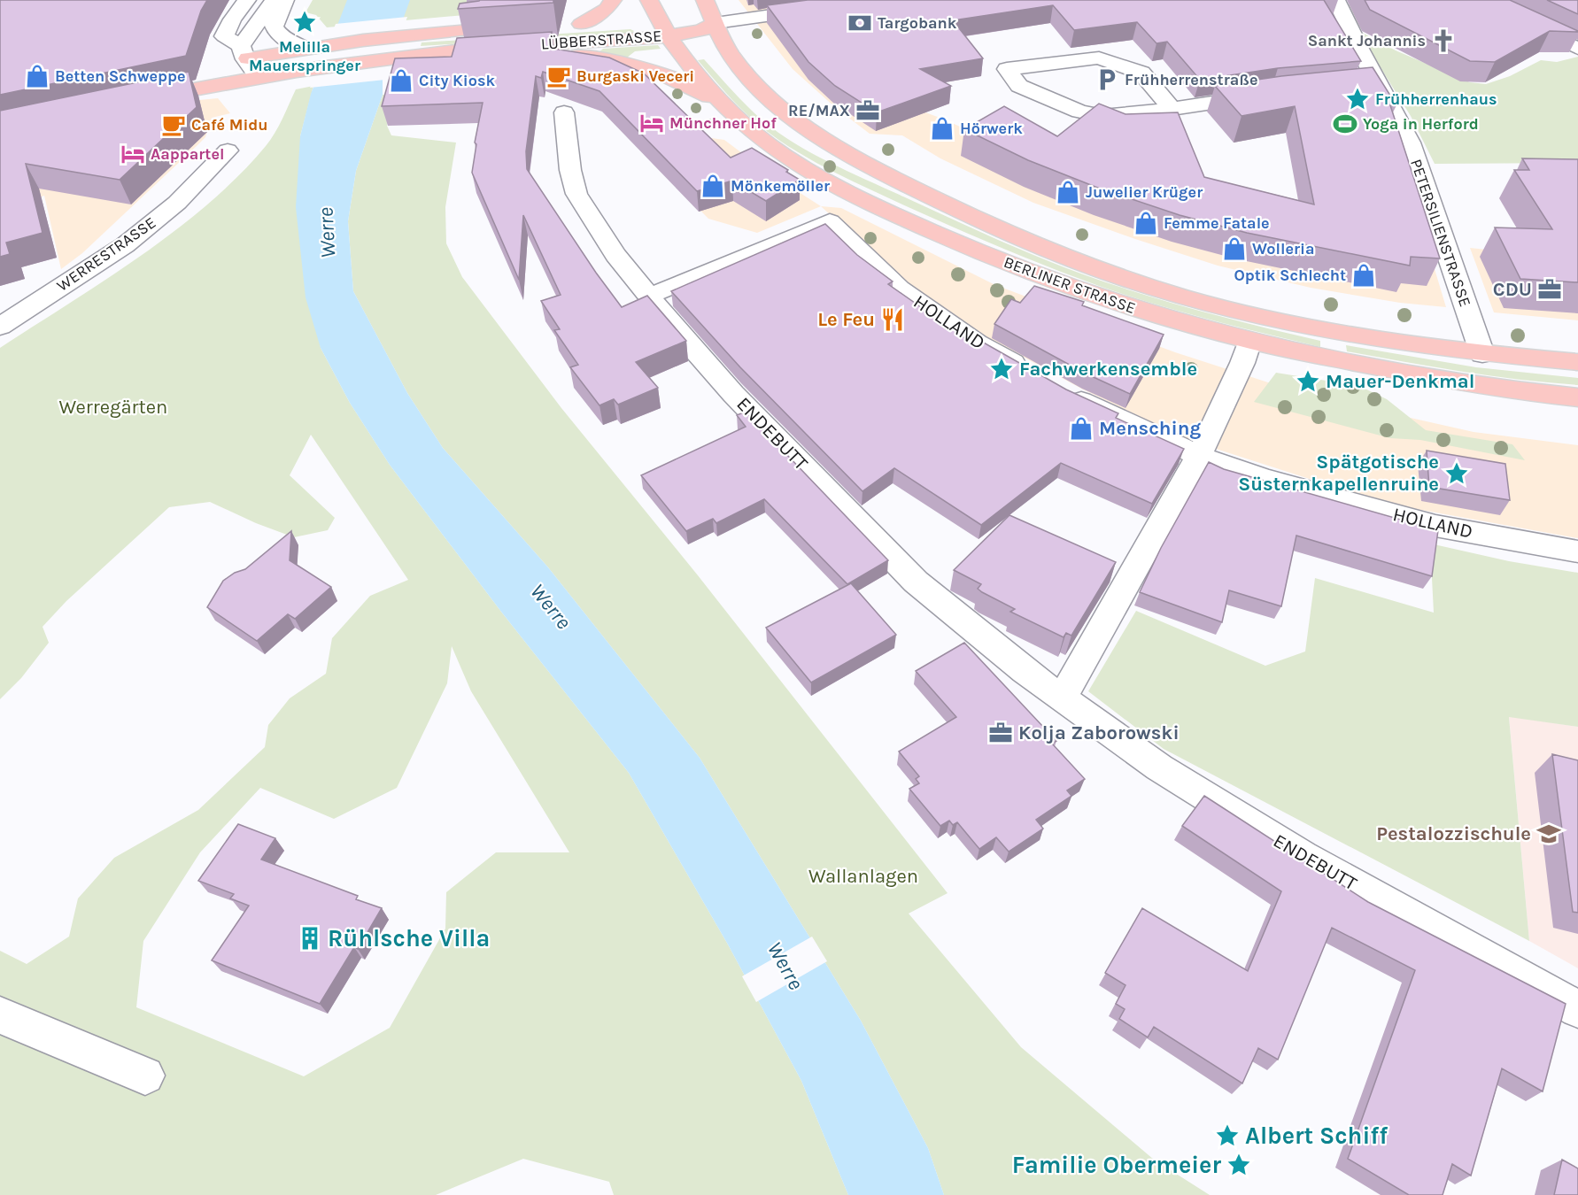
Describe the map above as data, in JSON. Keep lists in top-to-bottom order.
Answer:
{
  "streets": {
    "main road": ["LÜBBERSTRASSE", "BERLINER STRASSE"],
    "street": [
      "PETERSILIENSTRASSE",
      "WERRESTRASSE",
      "HOLLAND",
      "ENDEBUTT"
    ]
  },
  "crossings": [
    ["LÜBBERSTRASSE", "BERLINER STRASSE"],
    ["PETERSILIENSTRASSE", "BERLINER STRASSE"],
    ["HOLLAND", "ENDEBUTT"]
  ],
  "water": ["Werre"],
  "parks": ["Werregärten", "Wallanlagen"],
  "places": {
    "place": [
      "Melilla Mauerspringer",
      "Frühherrenhaus",
      "Fachwerkensemble",
      "Mauer-Denkmal",
      "Spätgotische Süsternkapellenruine",
      "Albert Schiff",
      "Familie Obermeier"
    ],
    "bank": ["Targobank"],
    "church": ["Sankt Johannis"],
    "shop": [
      "Betten Schweppe",
      "City Kiosk",
      "Hörwerk",
      "Mönkemöller",
      "Juwelier Krüger",
      "Femme Fatale",
      "Wolleria",
      "Optik Schlecht",
      "Mensching"
    ],
    "cafe": ["Burgaski Veceri", "Café Midu"],
    "parking": ["Frühherrenstraße"],
    "office": ["RE/MAX", "CDU", "Kolja Zaborowski"],
    "hotel": ["Münchner Hof", "Aappartel"],
    "sports": ["Yoga in Herford"],
    "restaurant": ["Le Feu"],
    "school or university": ["Pestalozzischule"],
    "building": ["Rühlsche Villa"]
  }
}
